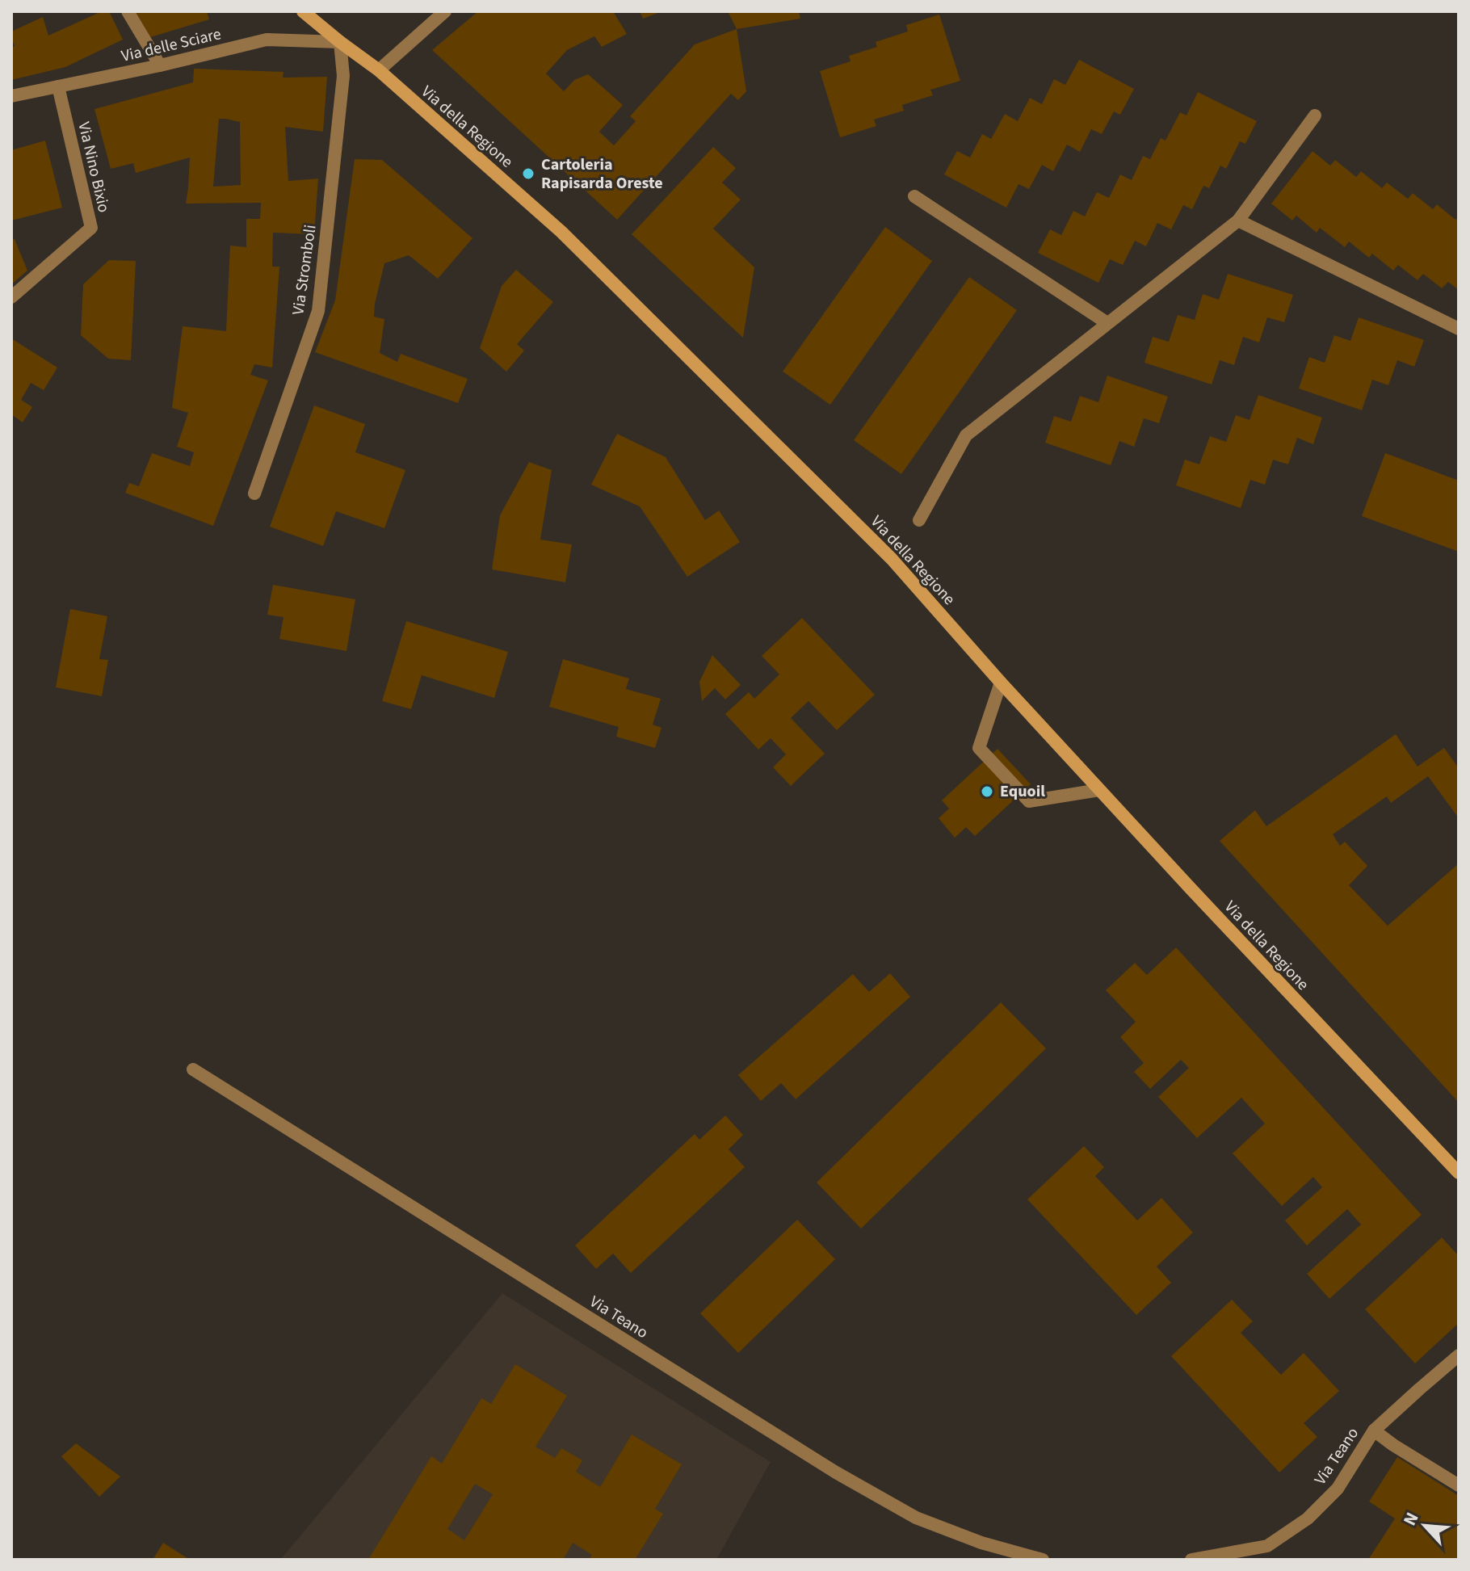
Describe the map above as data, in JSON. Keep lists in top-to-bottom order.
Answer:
{
  "streets": {
    "main road": ["Via della Regione"],
    "street": [
      "Via delle Sciare",
      "Via Nino Bixio",
      "Via Stromboli",
      "Via Teano"
    ]
  },
  "crossings": [
    ["Via delle Sciare", "Via della Regione"],
    ["Via delle Sciare", "Via Nino Bixio"],
    ["Via delle Sciare", "Via Stromboli"],
    ["Via della Regione", "Via Stromboli"]
  ],
  "places": ["Cartoleria Rapisarda Oreste", "Equoil"],
  "north": "top left"
}
